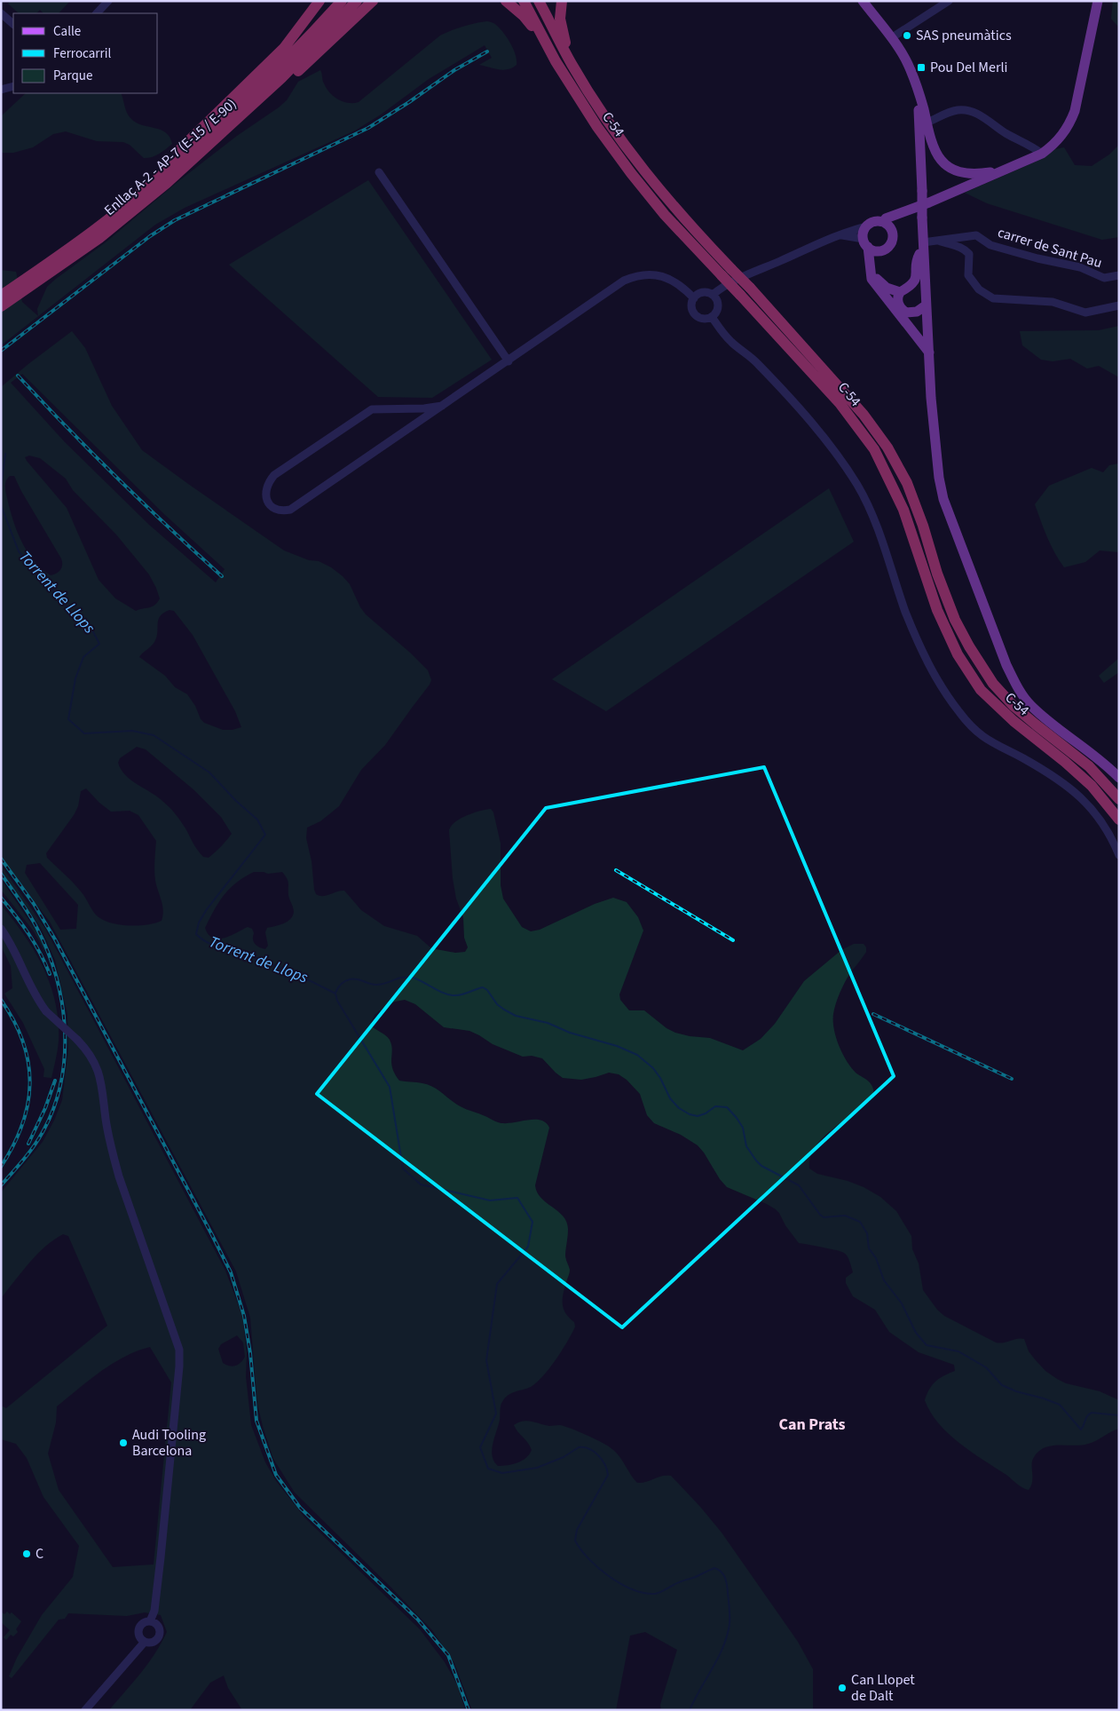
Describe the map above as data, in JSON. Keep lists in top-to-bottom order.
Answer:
{
  "streets": {
    "highway": ["C-54", "Enllaç A-2 - AP-7 (E-15 / E-90)"],
    "street": ["carrer de Sant Pau"]
  },
  "districts": ["Can Prats"],
  "water": ["Torrent de Llops"],
  "places": {
    "other": [
      "SAS pneumàtics",
      "Audi Tooling Barcelona",
      "C",
      "Can Llopet de Dalt"
    ],
    "transit": ["Pou Del Merli"]
  },
  "legend": ["Calle", "Ferrocarril", "Parque"]
}
